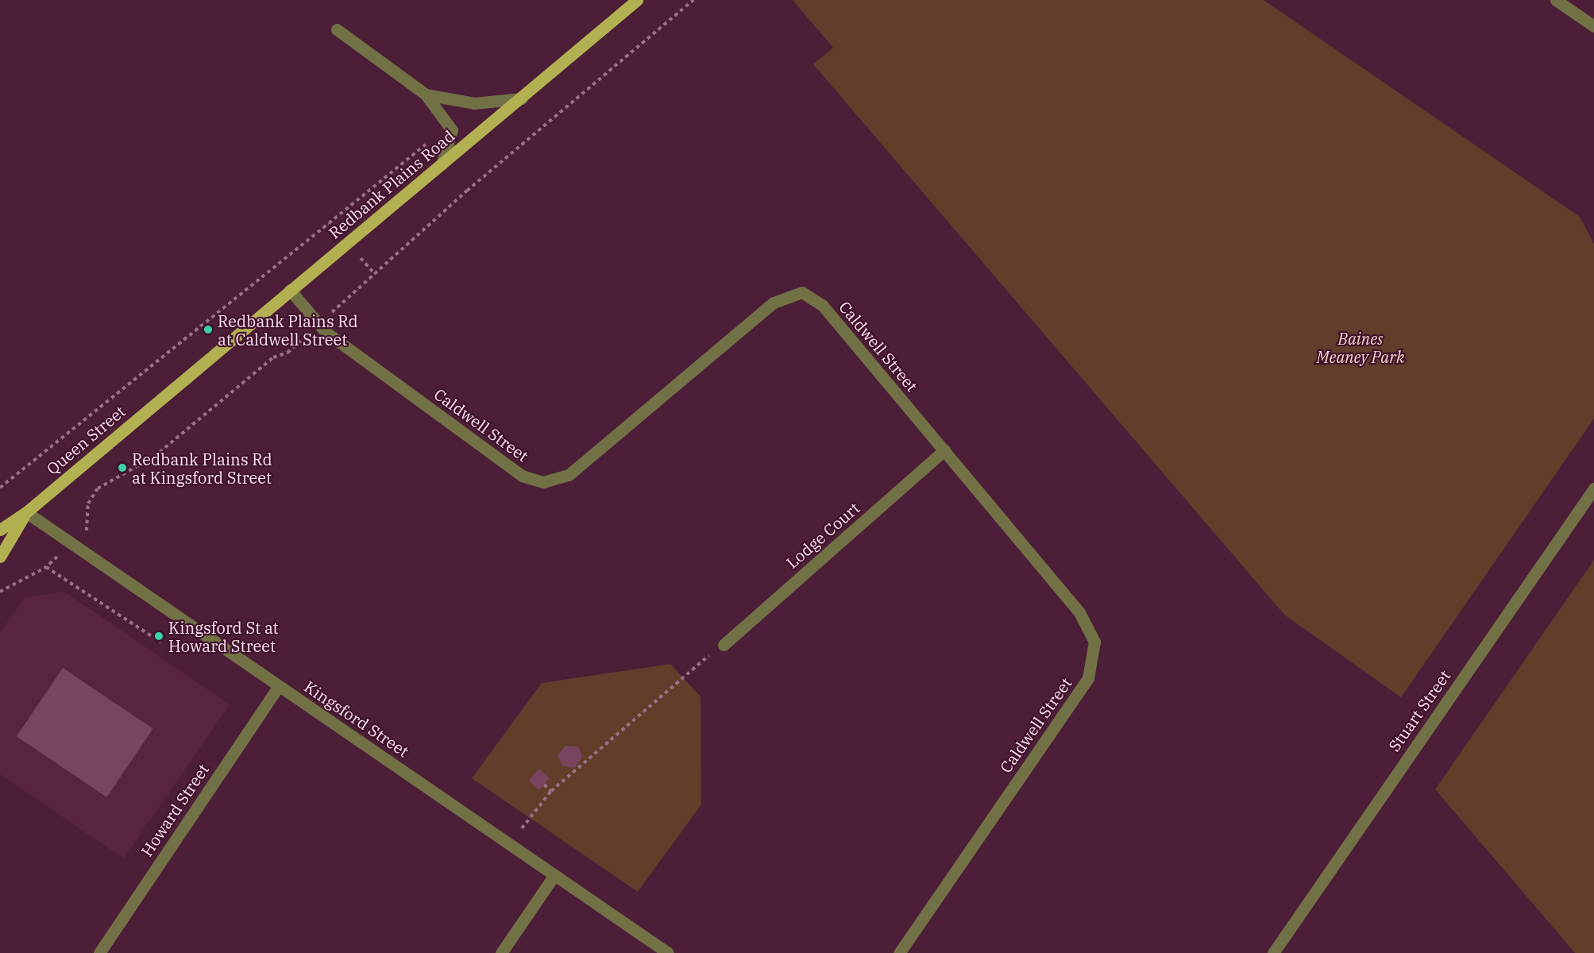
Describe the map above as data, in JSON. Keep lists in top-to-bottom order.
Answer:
{
  "streets": {
    "main road": ["Redbank Plains Road", "Queen Street"],
    "street": [
      "Caldwell Street",
      "Lodge Court",
      "Stuart Street",
      "Kingsford Street",
      "Howard Street"
    ]
  },
  "crossings": [
    ["Redbank Plains Road", "Caldwell Street"],
    ["Redbank Plains Road", "Queen Street"],
    ["Caldwell Street", "Lodge Court"],
    ["Queen Street", "Kingsford Street"],
    ["Kingsford Street", "Howard Street"]
  ],
  "parks": ["Baines Meaney Park"],
  "places": ["Redbank Plains Rd at Caldwell Street", "Redbank Plains Rd at Kingsford Street", "Kingsford St at Howard Street"]
}
